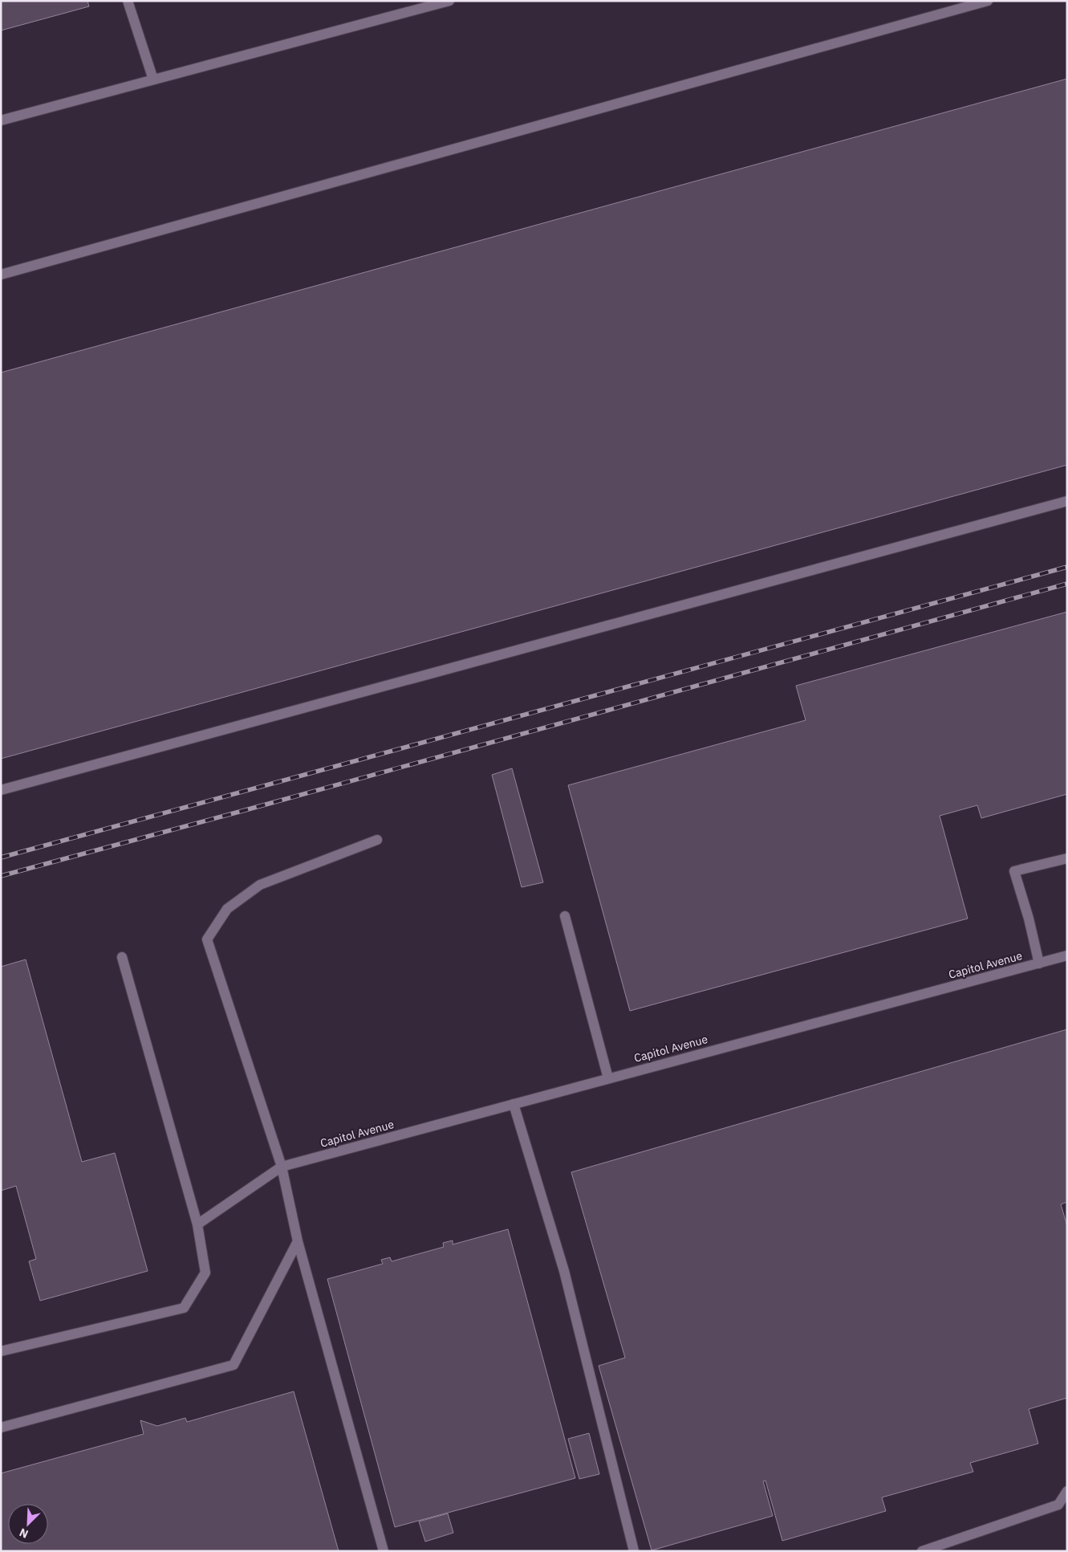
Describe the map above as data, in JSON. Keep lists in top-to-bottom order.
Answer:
{
  "streets": {
    "street": ["Capitol Avenue"]
  },
  "north": "bottom left"
}
